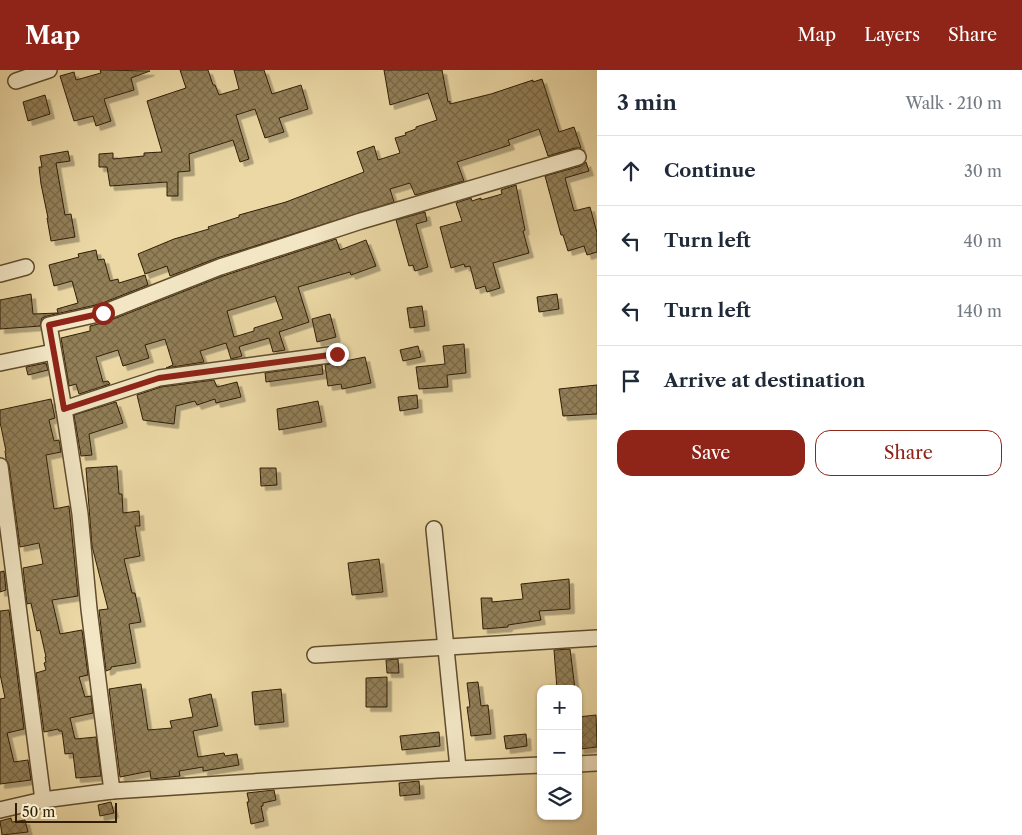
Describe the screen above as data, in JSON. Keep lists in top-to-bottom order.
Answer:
{
  "scale_bar": "50 m",
  "page": {
    "header": "Map",
    "nav": ["Map", "Layers", "Share"],
    "heading": ["3 min", "Walk · 210 m"],
    "list": [
      ["Continue", "30 m"],
      ["Turn left", "40 m"],
      ["Turn left", "140 m"],
      "Arrive at destination"
    ],
    "buttons": ["Save", "Share"],
    "map_buttons": ["+", "−"],
    "scale": "50 m"
  }
}
